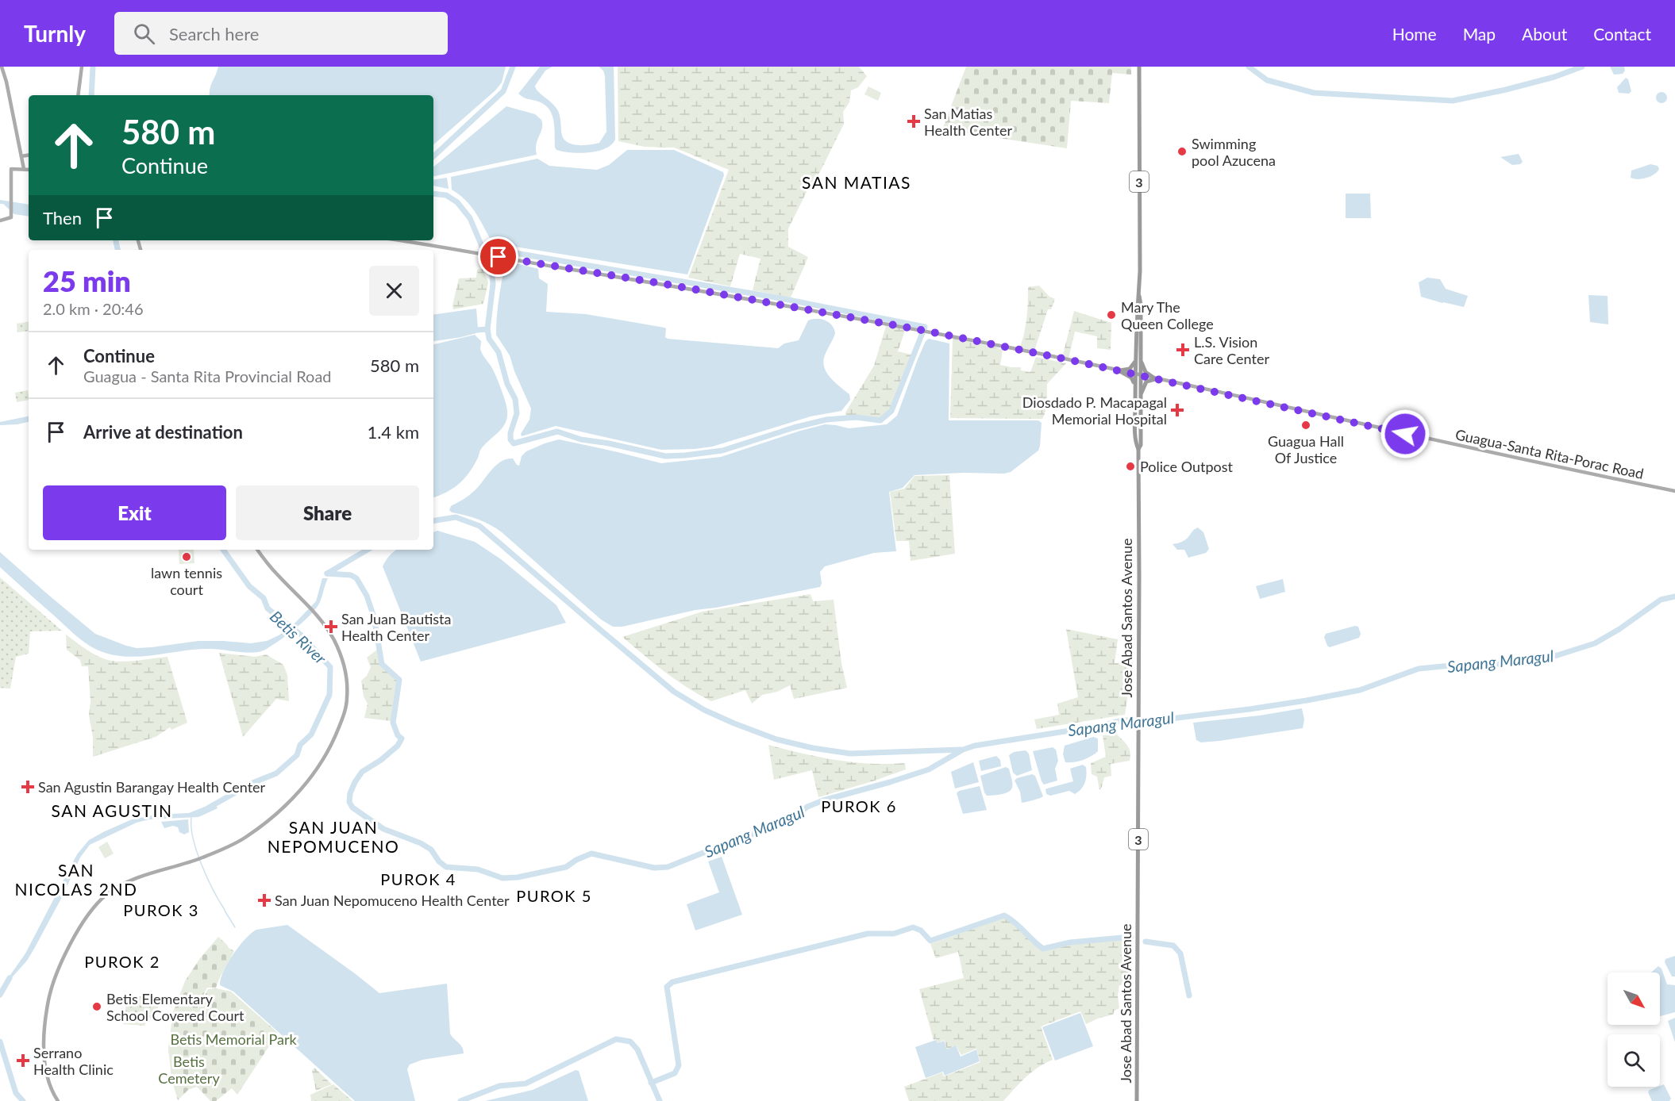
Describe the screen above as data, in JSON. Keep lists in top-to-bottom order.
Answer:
{
  "streets": {
    "highway": ["3", "Jose Abad Santos Avenue"],
    "main road": ["Guagua-Santa Rita-Porac Road"]
  },
  "crossings": [
    ["Guagua-Santa Rita-Porac Road", "Jose Abad Santos Avenue"]
  ],
  "districts": [
    "SAN MATIAS",
    "PUROK 6",
    "SAN AGUSTIN",
    "SAN JUAN NEPOMUCENO",
    "SAN NICOLAS 2ND",
    "PUROK 4",
    "PUROK 5",
    "PUROK 3",
    "PUROK 2"
  ],
  "water": ["Betis River", "Sapang Maragul"],
  "parks": ["Betis Memorial Park", "Betis Cemetery"],
  "places": {
    "health": [
      "San Matias Health Center",
      "L.S. Vision Care Center",
      "Diosdado P. Macapagal Memorial Hospital",
      "San Juan Bautista Health Center",
      "San Agustin Barangay Health Center",
      "San Juan Nepomuceno Health Center",
      "Serrano Health Clinic"
    ],
    "other": [
      "Swimming pool Azucena",
      "Mary The Queen College",
      "Guagua Hall Of Justice",
      "Police Outpost",
      "lawn tennis court",
      "Betis Elementary School Covered Court"
    ]
  },
  "north": "bottom right",
  "page": {
    "header": "Turnly",
    "search": "Search here",
    "nav": [
      "Home",
      "Map",
      "About",
      "Contact"
    ],
    "turn": ["580 m", "Continue"],
    "then": "Then",
    "heading": ["25 min", "2.0 km · 20:46"],
    "list": [
      {
        "name": "Continue",
        "note": "Guagua - Santa Rita Provincial Road",
        "value": "580 m"
      },
      {
        "name": "Arrive at destination",
        "value": "1.4 km"
      }
    ],
    "buttons": ["Exit", "Share"]
  }
}
